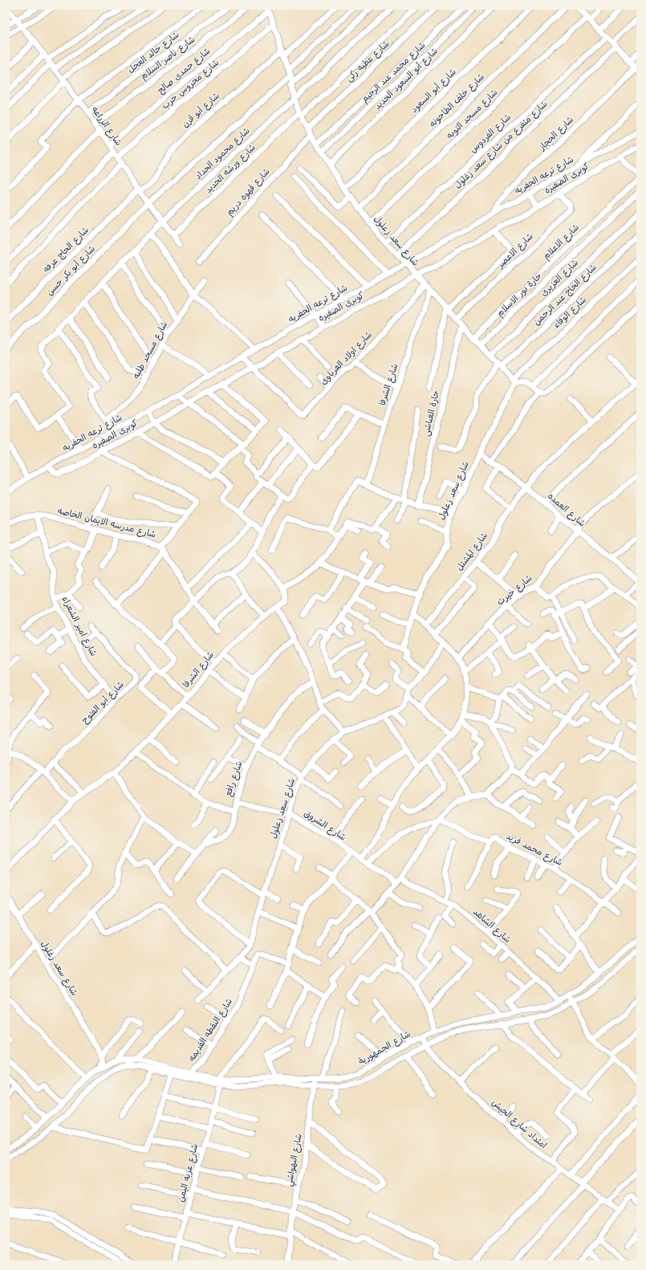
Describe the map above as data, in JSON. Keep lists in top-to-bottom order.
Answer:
{
  "streets": {
    "street": [
      "شارع خالد العجل",
      "شارع ناصر السلام",
      "شارع عطيه زكى",
      "شارع حمدى صالح",
      "شارع محمد عبد الرحيم",
      "شارع أبو السعود الجديد",
      "شارع محروس حرب",
      "شارع أبو السعود",
      "شارع خلف الطاحونه",
      "شارع أبو قرن",
      "شارع مسجد التوبه",
      "شارع الزراعه",
      "شارع الفردوس",
      "شارع الحجاز",
      "شارع متفرع من شارع سعد زغلول",
      "شارع محمود الحداد",
      "شارع ورشه الحديد",
      "شارع ترعه الحفريه",
      "كوبرى الصفيره",
      "شارع قهوه دريم",
      "شارع سعد زعلول",
      "شارع الاعلام",
      "شارع الحاج عرفه",
      "شارع الاعصر",
      "شارع أبو بكر حسن",
      "شارع العزيرى",
      "حارة نور الاسلام",
      "شارع الحاج عبد الرحمن",
      "شارع الوفاء",
      "شارع مسجد طلبه",
      "شارع اولاد الغرباوى",
      "شارع الشرفا",
      "حارة الغباشى",
      "شارع العمده",
      "شارع مدرسه الايمان الخاصه",
      "شارع المشتل",
      "شارع خيرت",
      "شارع امير الشعراء",
      "شارع أبو الفتوح",
      "شارع رافع",
      "شارع الشروق",
      "شارع محمد فريد",
      "شارع الشاهد",
      "شارع سعد زغلول",
      "شارع النقطه القديمه",
      "شارع الجمهورية",
      "امتداد شارع الجيش",
      "شارع البهواشي",
      "شارع عزبه اليمن"
    ]
  },
  "crossings": [
    ["شارع خالد العجل", "شارع الزراعه"],
    ["شارع ناصر السلام", "شارع الزراعه"],
    ["شارع عطيه زكى", "شارع سعد زعلول"],
    ["شارع حمدى صالح", "شارع الزراعه"],
    ["شارع حمدى صالح", "شارع سعد زعلول"],
    ["شارع محمد عبد الرحيم", "شارع سعد زعلول"],
    ["شارع أبو السعود الجديد", "شارع سعد زعلول"],
    ["شارع محروس حرب", "شارع الزراعه"],
    ["شارع محروس حرب", "شارع سعد زعلول"],
    ["شارع أبو السعود", "شارع سعد زعلول"],
    ["شارع خلف الطاحونه", "شارع سعد زعلول"],
    ["شارع أبو قرن", "شارع الزراعه"],
    ["شارع أبو قرن", "شارع سعد زعلول"],
    ["شارع أبو قرن", "شارع الحاج عرفه"],
    ["شارع مسجد التوبه", "شارع سعد زعلول"],
    ["شارع الزراعه", "شارع محمود الحداد"],
    ["شارع الزراعه", "شارع ورشه الحديد"],
    ["شارع الزراعه", "شارع الحاج عرفه"],
    ["شارع الزراعه", "شارع أبو بكر حسن"],
    ["شارع الفردوس", "شارع سعد زعلول"],
    ["شارع الحجاز", "شارع ترعه الحفريه"],
    ["شارع متفرع من شارع سعد زغلول", "شارع سعد زعلول"],
    ["شارع محمود الحداد", "شارع سعد زعلول"],
    ["شارع ورشه الحديد", "شارع سعد زعلول"],
    ["شارع ترعه الحفريه", "كوبرى الصفيره"],
    ["شارع ترعه الحفريه", "شارع سعد زعلول"],
    ["كوبرى الصفيره", "شارع سعد زعلول"],
    ["كوبرى الصفيره", "شارع الاعلام"],
    ["كوبرى الصفيره", "شارع الاعصر"],
    ["كوبرى الصفيره", "شارع اولاد الغرباوى"],
    ["شارع قهوه دريم", "شارع سعد زعلول"],
    ["شارع سعد زعلول", "شارع الاعلام"],
    ["شارع سعد زعلول", "شارع الاعصر"],
    ["شارع سعد زعلول", "شارع أبو بكر حسن"],
    ["شارع سعد زعلول", "شارع العزيرى"],
    ["شارع سعد زعلول", "حارة نور الاسلام"],
    ["شارع سعد زعلول", "شارع الحاج عبد الرحمن"],
    ["شارع سعد زعلول", "شارع الوفاء"],
    ["شارع سعد زعلول", "شارع اولاد الغرباوى"],
    ["شارع سعد زعلول", "شارع الشرفا"],
    ["شارع سعد زعلول", "حارة الغباشى"],
    ["شارع سعد زعلول", "شارع العمده"],
    ["شارع سعد زعلول", "شارع الشروق"],
    ["شارع العمده", "شارع المشتل"],
    ["شارع العمده", "شارع خيرت"],
    ["شارع مدرسه الايمان الخاصه", "شارع امير الشعراء"],
    ["شارع امير الشعراء", "شارع أبو الفتوح"],
    ["شارع رافع", "شارع الشروق"],
    ["شارع الشاهد", "شارع الجمهورية"],
    ["شارع سعد زغلول", "شارع الجمهورية"],
    ["شارع النقطه القديمه", "شارع الجمهورية"],
    ["شارع الجمهورية", "امتداد شارع الجيش"],
    ["شارع الجمهورية", "شارع البهواشي"],
    ["شارع الجمهورية", "شارع عزبه اليمن"]
  ]
}
